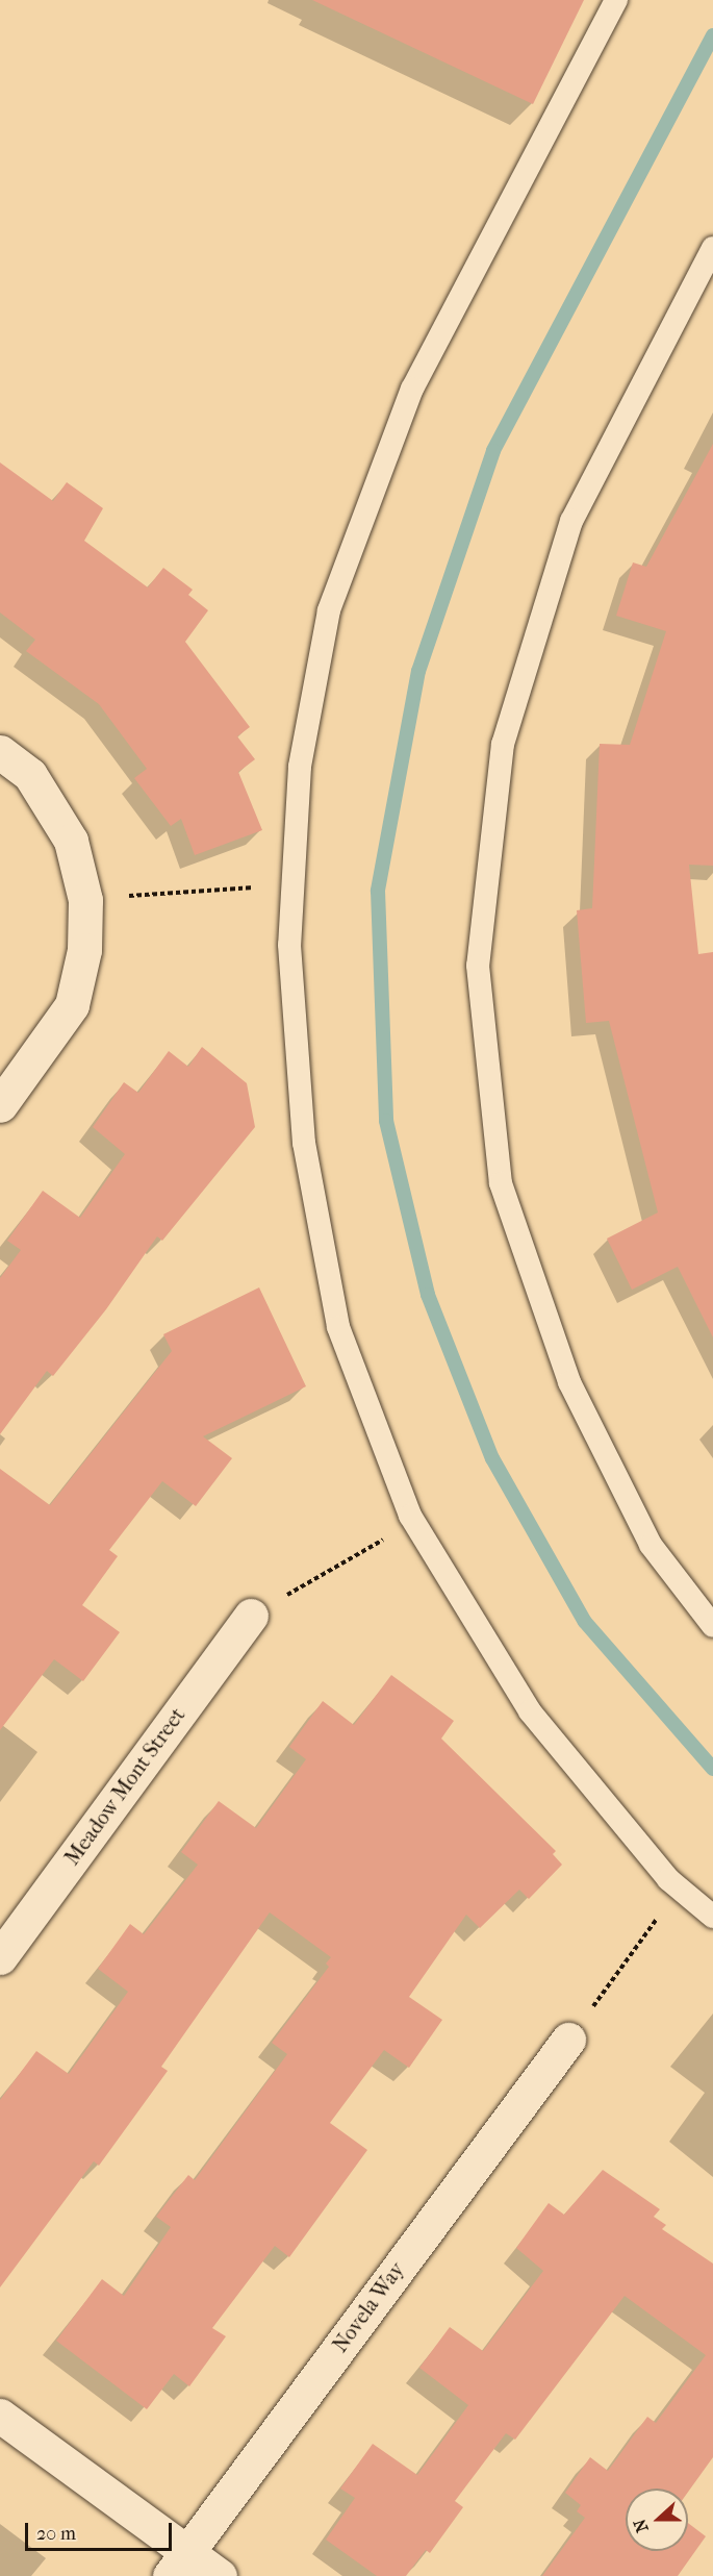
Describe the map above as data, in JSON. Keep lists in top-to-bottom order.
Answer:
{
  "streets": {
    "street": ["Meadow Mont Street", "Novela Way"]
  },
  "scale_bar": "20 m",
  "north": "left"
}
